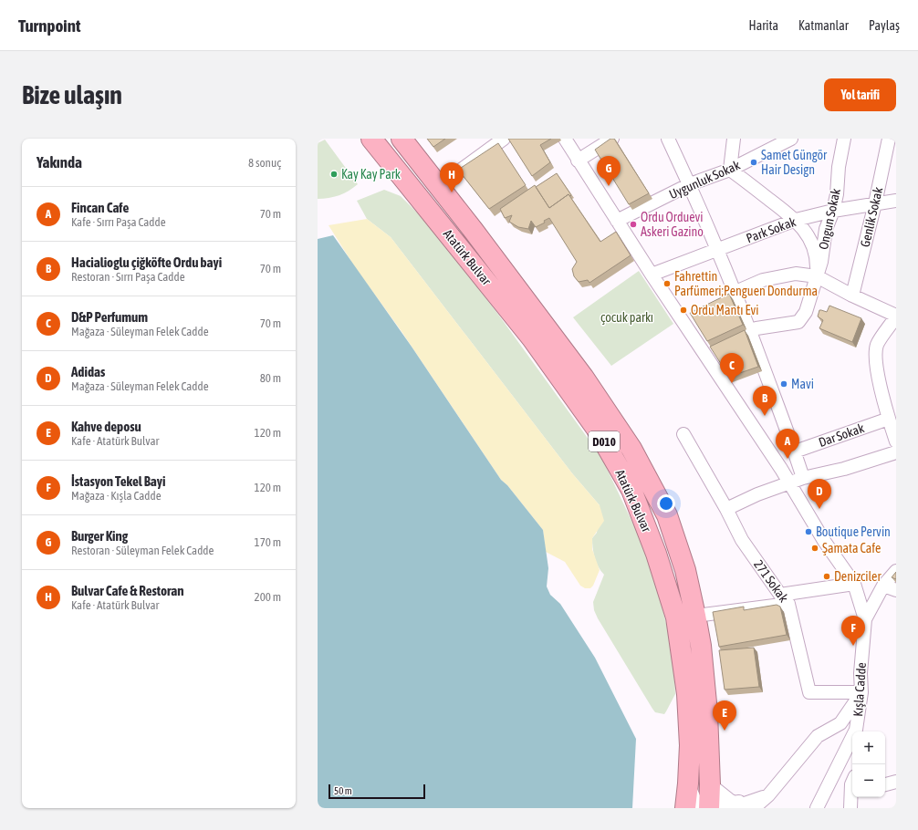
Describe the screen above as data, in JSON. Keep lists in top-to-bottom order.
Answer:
{
  "streets": {
    "highway": ["Atatürk Bulvar", "D010"],
    "street": [
      "Uygunluk Sokak",
      "Genlik Sokak",
      "Ongun Sokak",
      "Park Sokak",
      "Dar Sokak",
      "271 Sokak",
      "Kışla Cadde"
    ]
  },
  "crossings": [
    ["Genlik Sokak", "Park Sokak"],
    ["Ongun Sokak", "Park Sokak"],
    ["271 Sokak", "Kışla Cadde"]
  ],
  "parks": ["çocuk parkı"],
  "places": [
    "Samet Güngör Hair Design",
    "Kay Kay Park",
    "Ordu Orduevi Askeri Gazino",
    "Fahrettin Parfümeri;Penguen Dondurma",
    "Ordu Mantı Evi",
    "Mavi",
    "Boutique Pervin",
    "Şamata Cafe",
    "Denizciler"
  ],
  "scale_bar": "50 m",
  "page": {
    "header": "Turnpoint",
    "nav": ["Harita", "Katmanlar", "Paylaş"],
    "buttons": "Yol tarifi",
    "title": "Bize ulaşın",
    "heading": ["Yakında", "8 sonuç"],
    "pins": [
      "G",
      "H",
      "C",
      "B",
      "A",
      "D",
      "F",
      "E"
    ],
    "list": [
      {
        "mark": "A",
        "name": "Fincan Cafe",
        "note": "Kafe · Sırrı Paşa Cadde",
        "value": "70 m"
      },
      {
        "mark": "B",
        "name": "Hacialioglu çiğköfte Ordu bayi",
        "note": "Restoran · Sırrı Paşa Cadde",
        "value": "70 m"
      },
      {
        "mark": "C",
        "name": "D&P Perfumum",
        "note": "Mağaza · Süleyman Felek Cadde",
        "value": "70 m"
      },
      {
        "mark": "D",
        "name": "Adidas",
        "note": "Mağaza · Süleyman Felek Cadde",
        "value": "80 m"
      },
      {
        "mark": "E",
        "name": "Kahve deposu",
        "note": "Kafe · Atatürk Bulvar",
        "value": "120 m"
      },
      {
        "mark": "F",
        "name": "İstasyon Tekel Bayi",
        "note": "Mağaza · Kışla Cadde",
        "value": "120 m"
      },
      {
        "mark": "G",
        "name": "Burger King",
        "note": "Restoran · Süleyman Felek Cadde",
        "value": "170 m"
      },
      {
        "mark": "H",
        "name": "Bulvar Cafe & Restoran",
        "note": "Kafe · Atatürk Bulvar",
        "value": "200 m"
      }
    ],
    "map_buttons": ["+", "−"],
    "scale": "50 m"
  }
}
